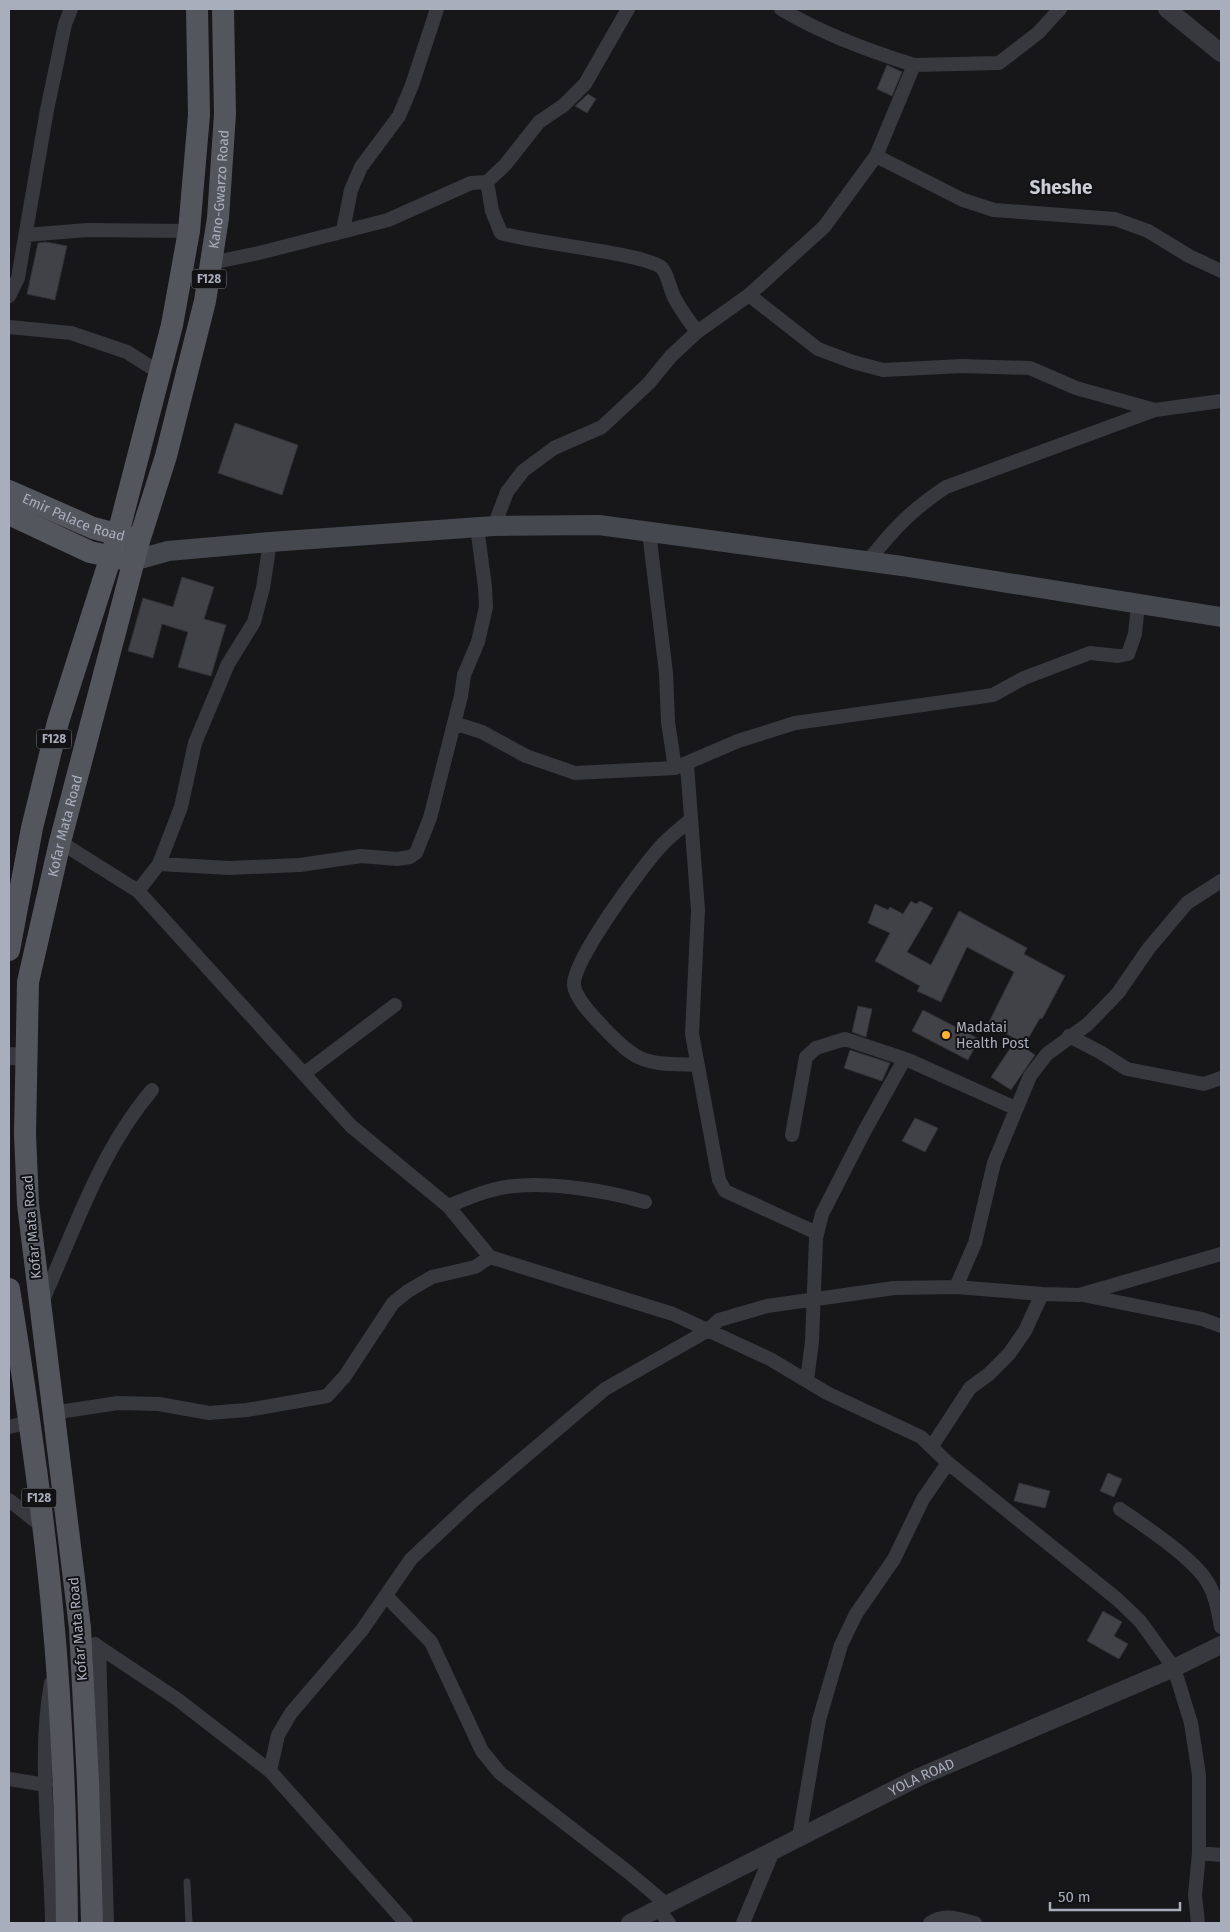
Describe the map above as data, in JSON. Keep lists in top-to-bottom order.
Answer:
{
  "streets": {
    "main road": [
      "Kano-Gwarzo Road",
      "F128",
      "Emir Palace Road",
      "Kofar Mata Road"
    ],
    "street": ["YOLA ROAD"]
  },
  "crossings": [
    ["Kano-Gwarzo Road", "Emir Palace Road"],
    ["Kano-Gwarzo Road", "Kofar Mata Road"],
    ["Emir Palace Road", "Kofar Mata Road"]
  ],
  "districts": ["Sheshe"],
  "places": ["Madatai Health Post"],
  "scale_bar": "50 m"
}
